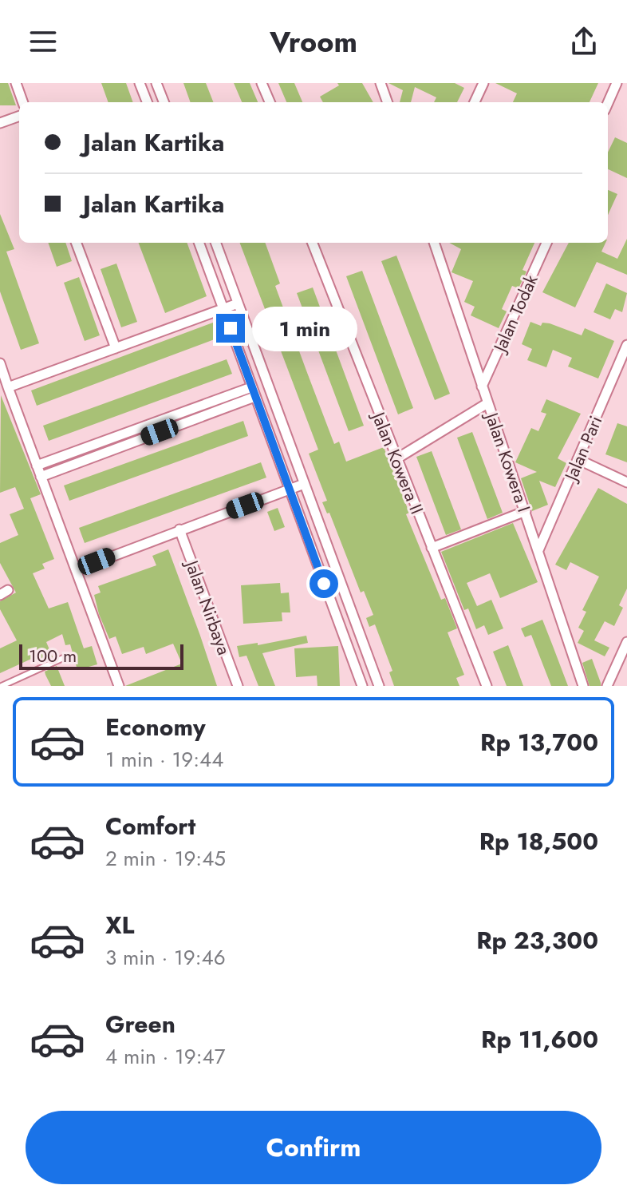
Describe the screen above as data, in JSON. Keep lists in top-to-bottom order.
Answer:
{
  "streets": {
    "street": [
      "Jalan Todak",
      "Jalan Pari",
      "Jalan Kowera I",
      "Jalan Kowera II",
      "Jalan Nirbaya"
    ]
  },
  "crossings": [
    ["Jalan Todak", "Jalan Kowera I"],
    ["Jalan Pari", "Jalan Kowera I"]
  ],
  "scale_bar": "100 m",
  "page": {
    "header": "Vroom",
    "banner": ["Jalan Kartika", "Jalan Kartika"],
    "bubble": "1 min",
    "scale": "100 m",
    "list": [
      {
        "name": "Economy",
        "note": "1 min · 19:44",
        "value": "Rp 13,700"
      },
      {
        "name": "Comfort",
        "note": "2 min · 19:45",
        "value": "Rp 18,500"
      },
      {
        "name": "XL",
        "note": "3 min · 19:46",
        "value": "Rp 23,300"
      },
      {
        "name": "Green",
        "note": "4 min · 19:47",
        "value": "Rp 11,600"
      }
    ],
    "buttons": "Confirm"
  }
}
